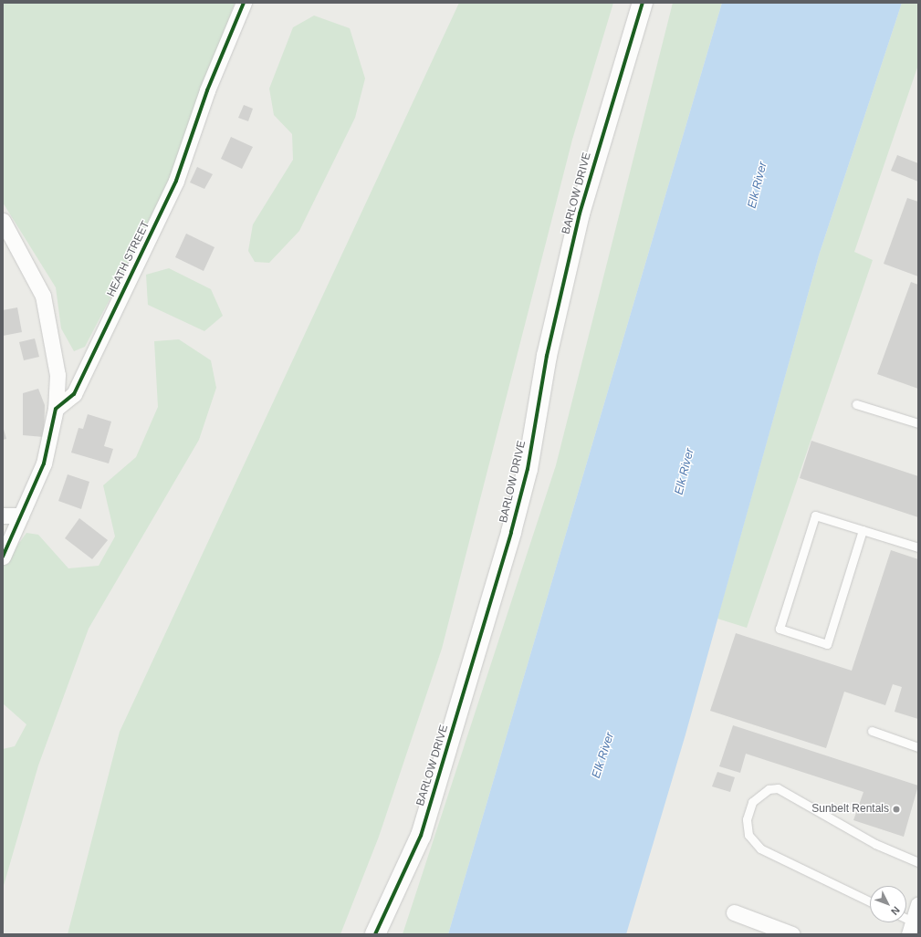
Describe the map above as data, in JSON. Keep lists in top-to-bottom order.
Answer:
{
  "streets": {
    "street": ["BARLOW DRIVE", "HEATH STREET"]
  },
  "water": ["Elk River"],
  "places": ["Sunbelt Rentals"],
  "north": "bottom right"
}
